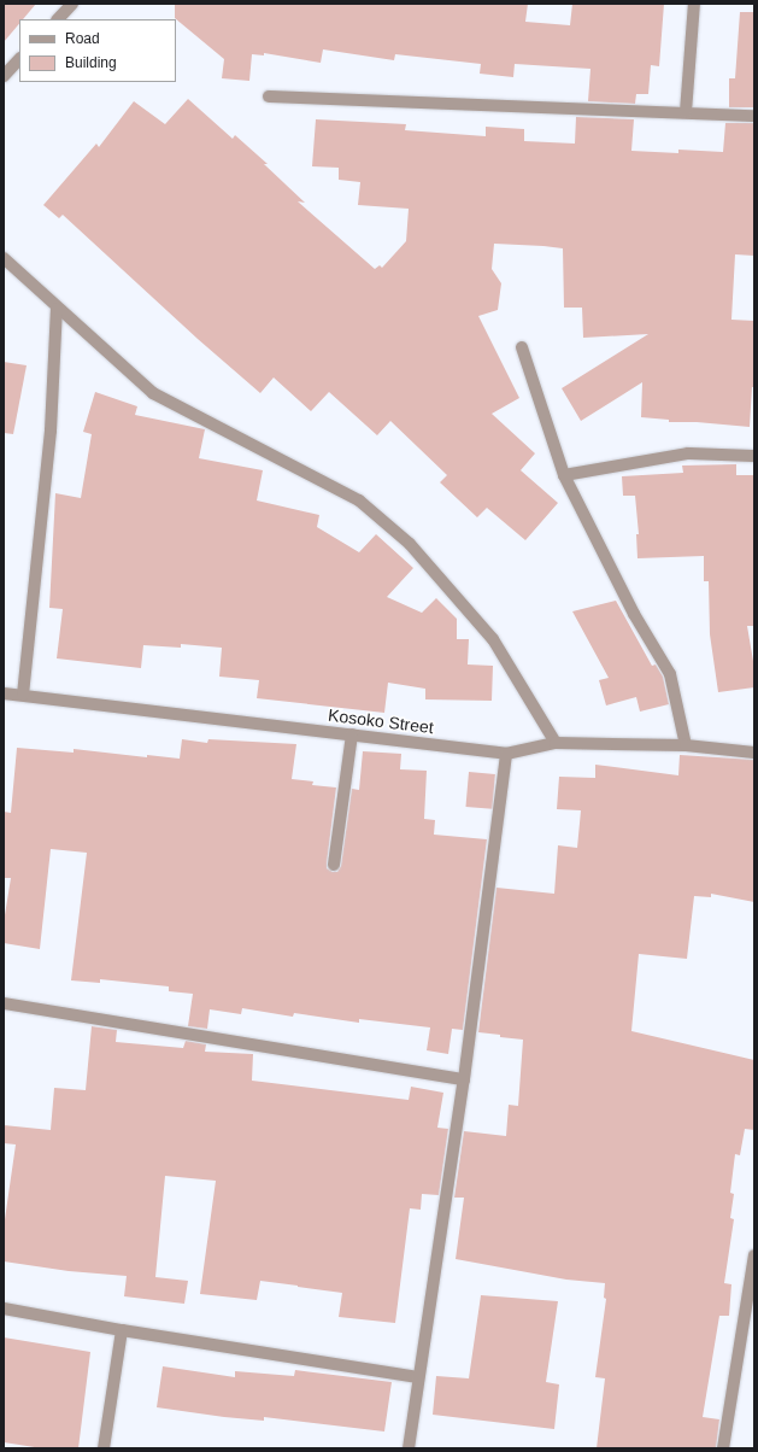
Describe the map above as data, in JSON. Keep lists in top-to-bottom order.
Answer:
{
  "streets": {
    "street": ["Kosoko Street"]
  },
  "legend": ["Road", "Building"]
}
